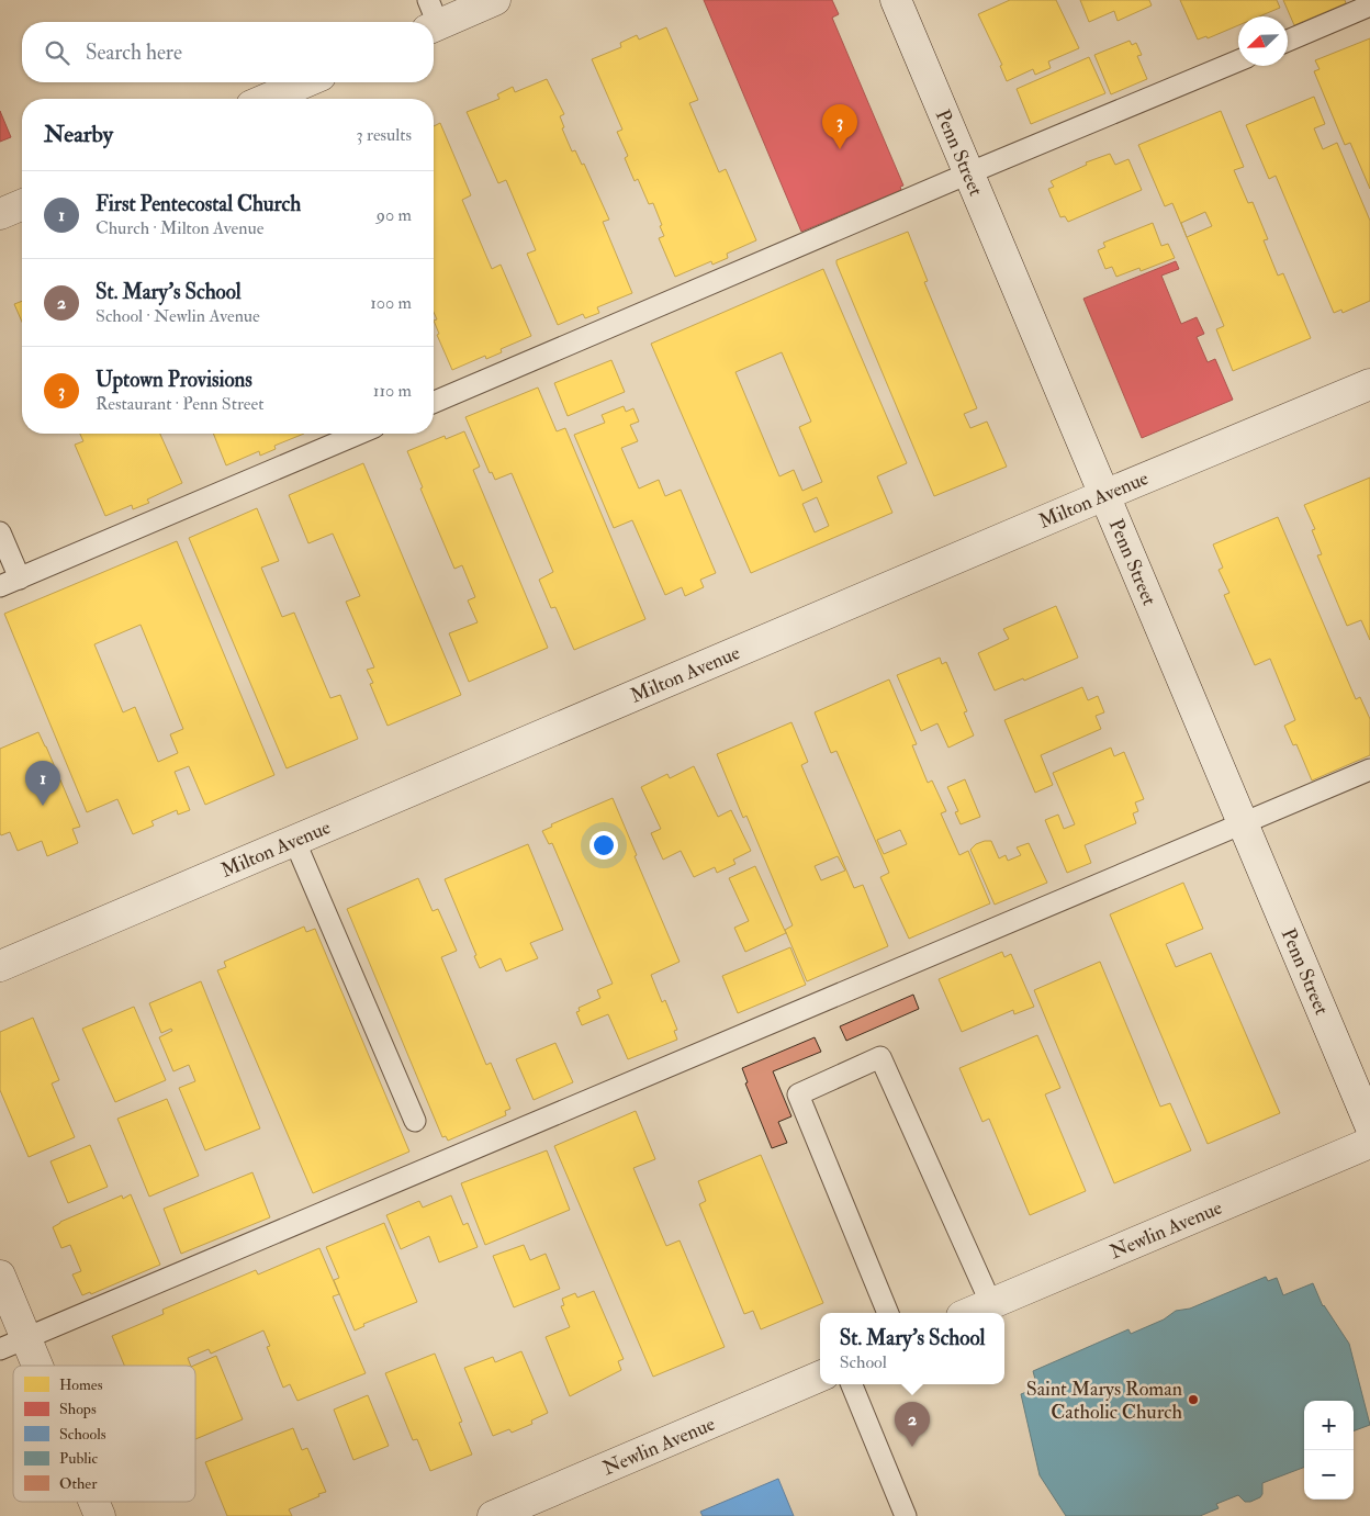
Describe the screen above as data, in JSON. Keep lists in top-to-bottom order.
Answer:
{
  "streets": {
    "street": ["Penn Street", "Milton Avenue", "Newlin Avenue"]
  },
  "crossings": [
    ["Penn Street", "Milton Avenue"]
  ],
  "places": ["Saint Marys Roman Catholic Church"],
  "legend": [
    "Homes",
    "Shops",
    "Schools",
    "Public",
    "Other"
  ],
  "north": "bottom left",
  "page": {
    "search": "Search here",
    "heading": ["Nearby", "3 results"],
    "pins": ["3", "1", "2"],
    "list": [
      {
        "mark": "1",
        "name": "First Pentecostal Church",
        "note": "Church · Milton Avenue",
        "value": "90 m"
      },
      {
        "mark": "2",
        "name": "St. Mary's School",
        "note": "School · Newlin Avenue",
        "value": "100 m"
      },
      {
        "mark": "3",
        "name": "Uptown Provisions",
        "note": "Restaurant · Penn Street",
        "value": "110 m"
      }
    ],
    "popup": ["St. Mary's School", "School"],
    "map_buttons": ["+", "−"]
  }
}
